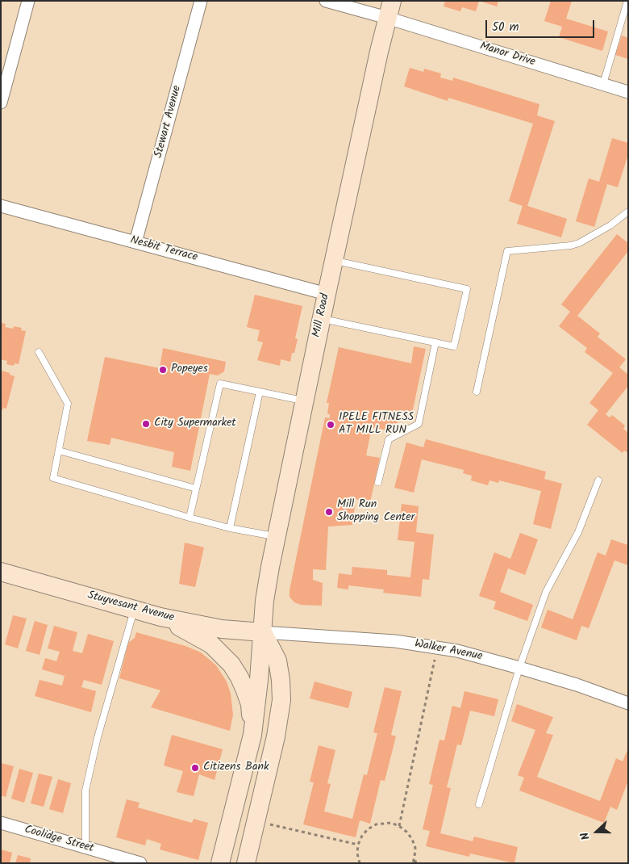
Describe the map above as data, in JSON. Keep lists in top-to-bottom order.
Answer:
{
  "streets": {
    "main road": ["Mill Road", "Stuyvesant Avenue"],
    "street": [
      "Manor Drive",
      "Stewart Avenue",
      "Nesbit Terrace",
      "Walker Avenue",
      "Coolidge Street"
    ]
  },
  "crossings": [
    ["Manor Drive", "Mill Road"],
    ["Stewart Avenue", "Nesbit Terrace"],
    ["Nesbit Terrace", "Mill Road"],
    ["Mill Road", "Stuyvesant Avenue"],
    ["Mill Road", "Walker Avenue"],
    ["Stuyvesant Avenue", "Walker Avenue"]
  ],
  "places": [
    "Popeyes",
    "City Supermarket",
    "IPELE FITNESS AT MILL RUN",
    "Mill Run Shopping Center",
    "Citizens Bank"
  ],
  "scale_bar": "50 m",
  "north": "left"
}
